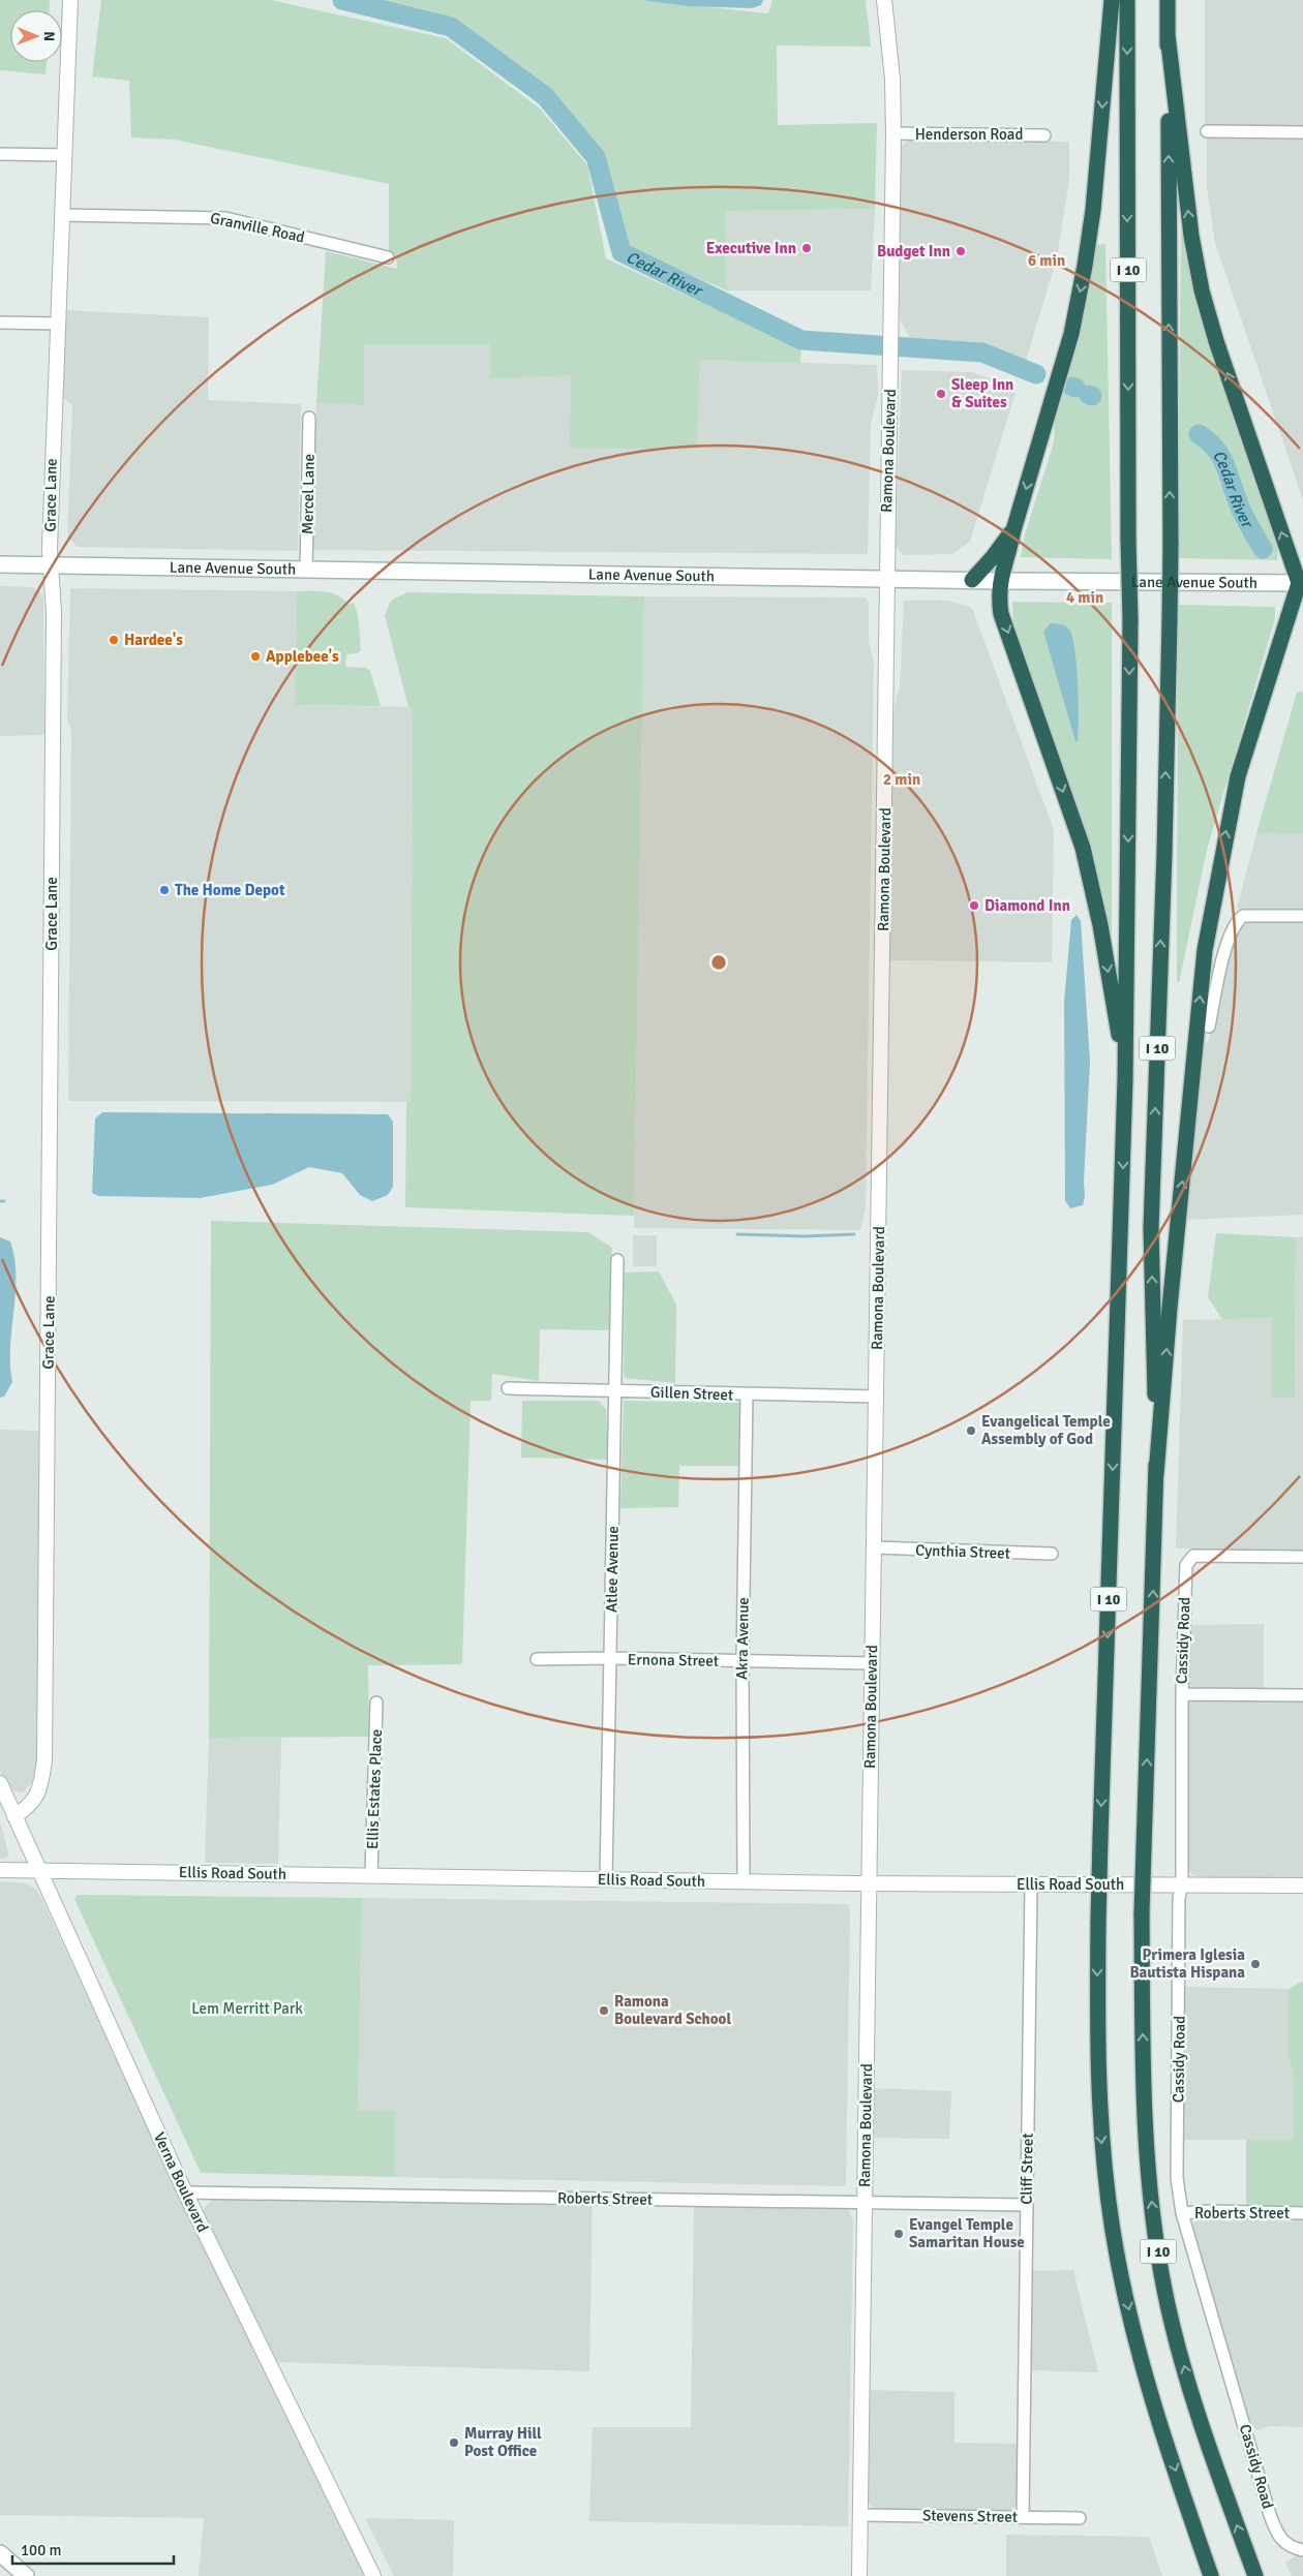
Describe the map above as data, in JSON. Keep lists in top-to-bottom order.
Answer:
{
  "streets": {
    "highway": ["I 10"],
    "main road": ["Lane Avenue South"],
    "street": [
      "Henderson Road",
      "Granville Road",
      "Ramona Boulevard",
      "Mercel Lane",
      "Grace Lane",
      "Gillen Street",
      "Cynthia Street",
      "Atlee Avenue",
      "Akra Avenue",
      "Cassidy Road",
      "Ernona Street",
      "Ellis Estates Place",
      "Ellis Road South",
      "Cliff Street",
      "Verna Boulevard",
      "Roberts Street",
      "Stevens Street"
    ]
  },
  "crossings": [
    ["Henderson Road", "Ramona Boulevard"],
    ["Granville Road", "Grace Lane"],
    ["Ramona Boulevard", "Lane Avenue South"],
    ["Ramona Boulevard", "Gillen Street"],
    ["Ramona Boulevard", "Cynthia Street"],
    ["Ramona Boulevard", "Ernona Street"],
    ["Ramona Boulevard", "Ellis Road South"],
    ["Ramona Boulevard", "Roberts Street"],
    ["Ramona Boulevard", "Stevens Street"],
    ["Mercel Lane", "Lane Avenue South"],
    ["Grace Lane", "Lane Avenue South"],
    ["Grace Lane", "Verna Boulevard"],
    ["Gillen Street", "Atlee Avenue"],
    ["Gillen Street", "Akra Avenue"],
    ["Atlee Avenue", "Ernona Street"],
    ["Atlee Avenue", "Ellis Road South"],
    ["Akra Avenue", "Ernona Street"],
    ["Akra Avenue", "Ellis Road South"],
    ["Cassidy Road", "Ellis Road South"],
    ["Cassidy Road", "Roberts Street"],
    ["Ellis Estates Place", "Ellis Road South"],
    ["Ellis Road South", "Cliff Street"],
    ["Ellis Road South", "Verna Boulevard"],
    ["Cliff Street", "Roberts Street"],
    ["Cliff Street", "Stevens Street"],
    ["Verna Boulevard", "Roberts Street"]
  ],
  "water": ["Cedar River"],
  "parks": ["Lem Merritt Park"],
  "places": [
    "Executive Inn",
    "Budget Inn",
    "Sleep Inn & Suites",
    "Hardee's",
    "Applebee's",
    "The Home Depot",
    "Diamond Inn",
    "Evangelical Temple Assembly of God",
    "Primera Iglesia Bautista Hispana",
    "Ramona Boulevard School",
    "Evangel Temple Samaritan House",
    "Murray Hill Post Office"
  ],
  "scale_bar": "100 m",
  "north": "right",
  "rings": ["6 min", "4 min", "2 min"]
}
